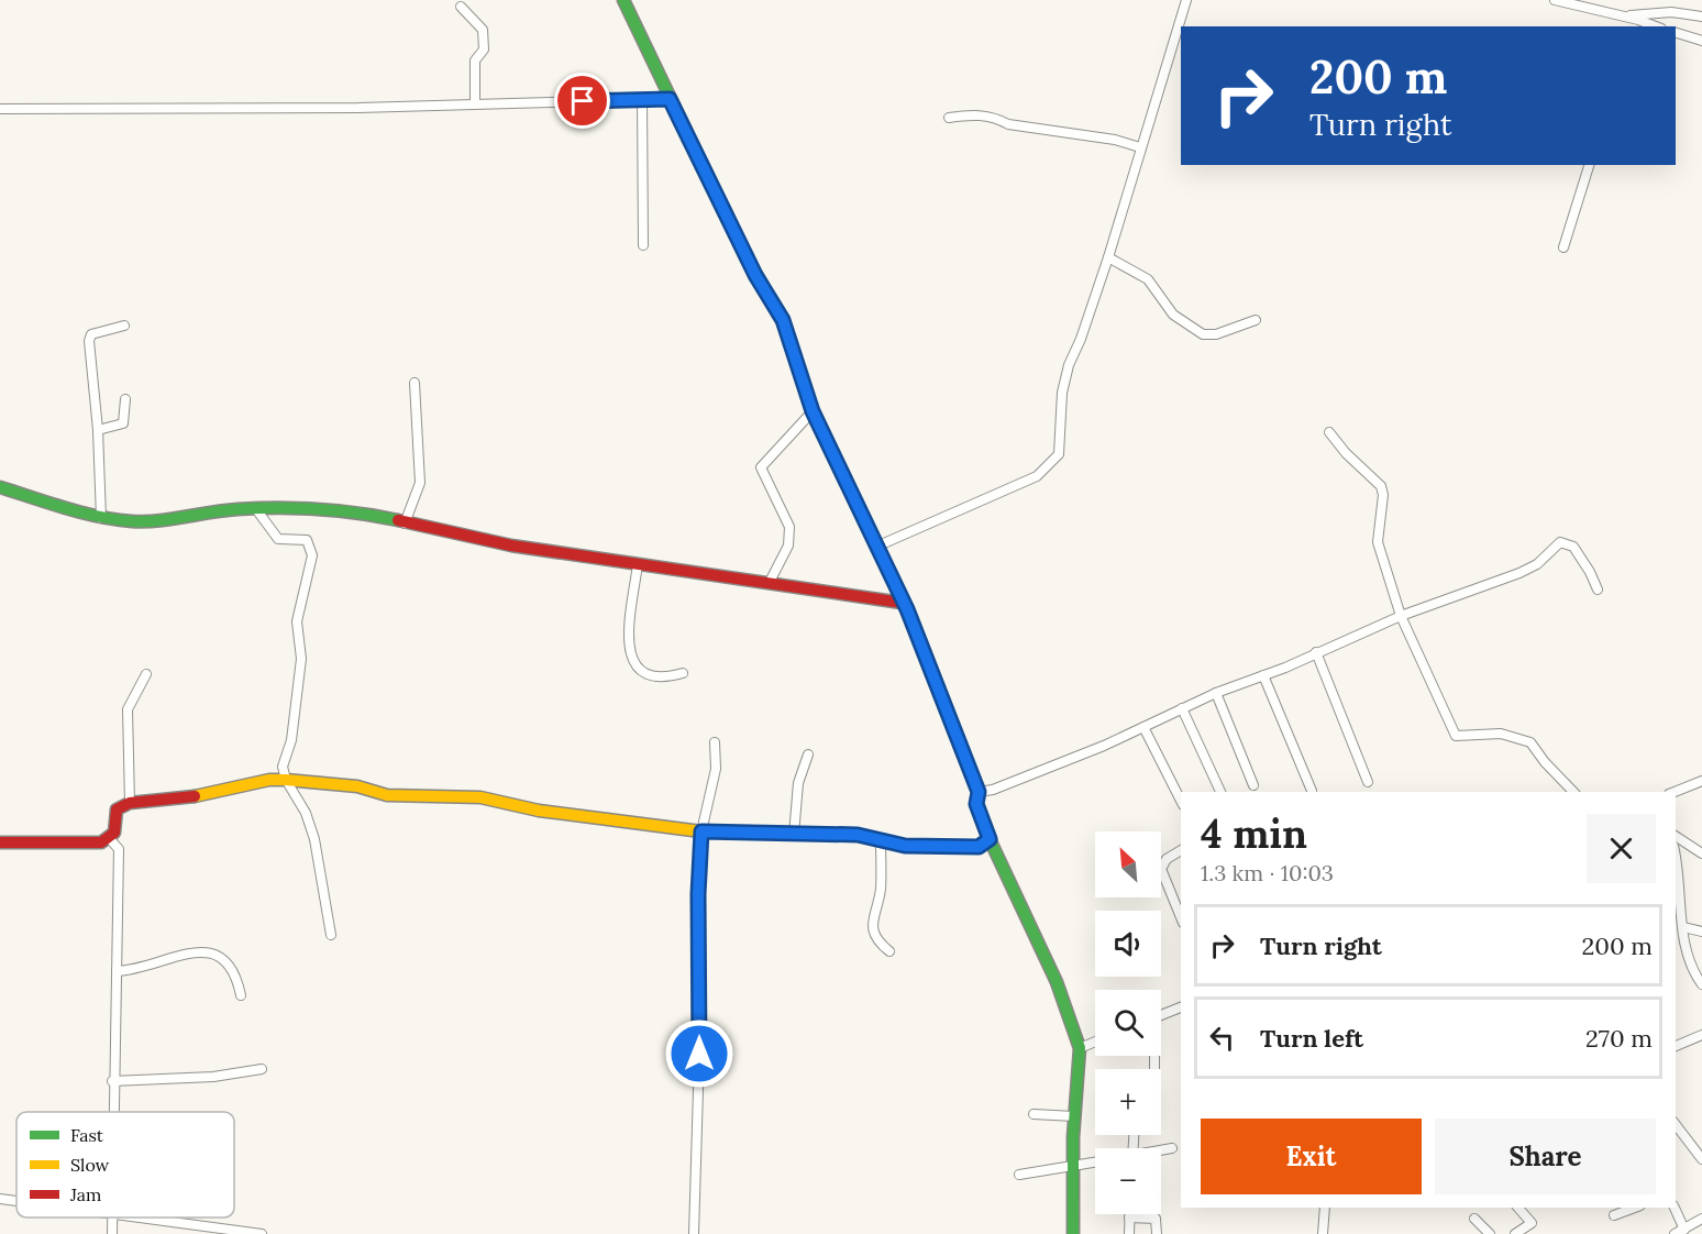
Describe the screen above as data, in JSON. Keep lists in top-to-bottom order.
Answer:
{
  "legend": ["Fast", "Slow", "Jam"],
  "north": "top left",
  "page": {
    "turn": ["200 m", "Turn right"],
    "heading": ["4 min", "1.3 km · 10:03"],
    "map_buttons": ["+", "−"],
    "list": [
      {
        "name": "Turn right",
        "value": "200 m"
      },
      {
        "name": "Turn left",
        "value": "270 m"
      }
    ],
    "buttons": ["Exit", "Share"]
  }
}
